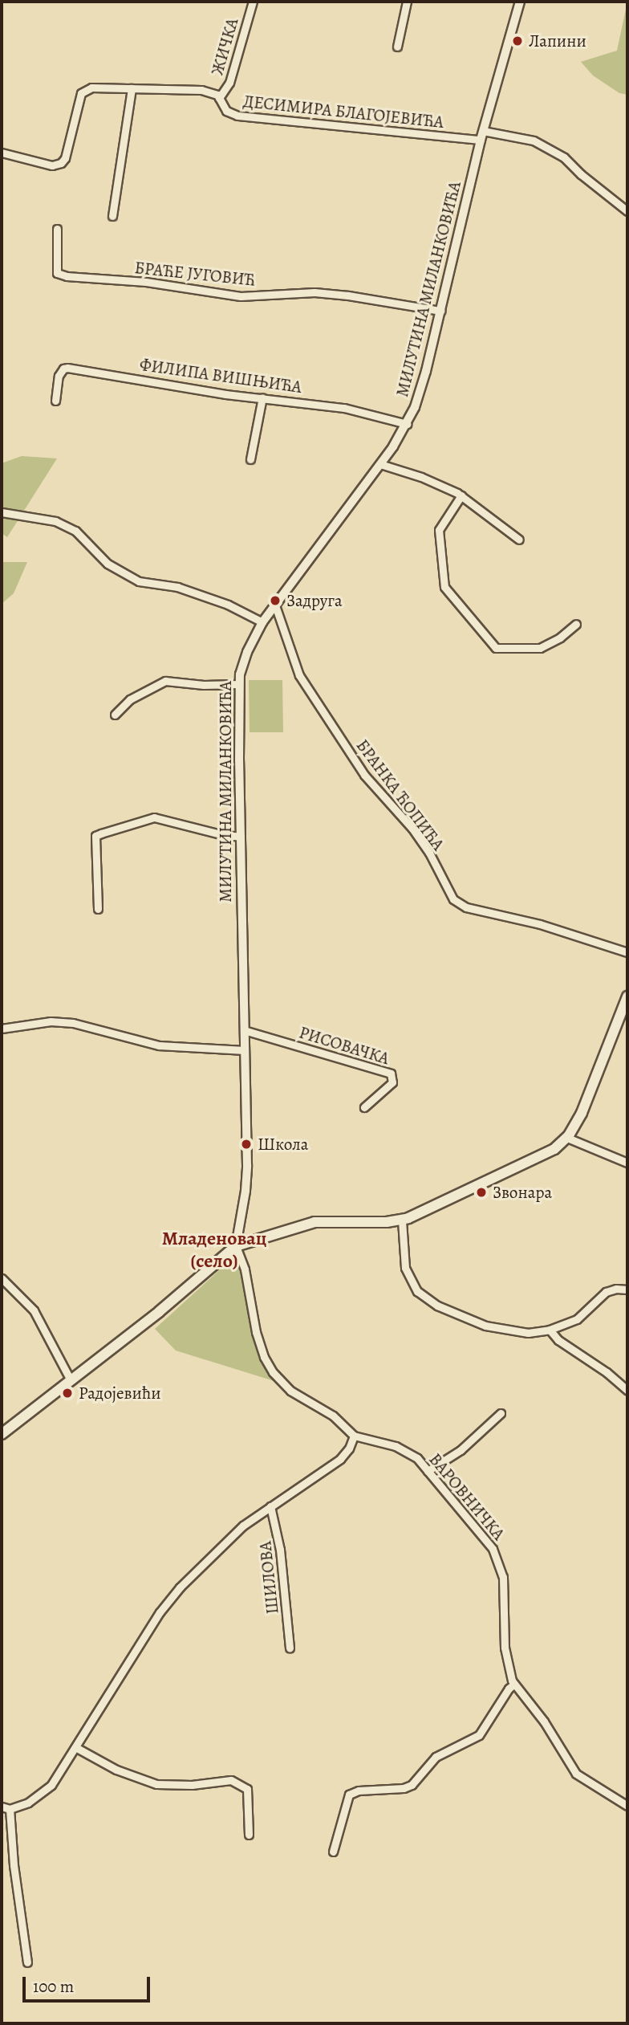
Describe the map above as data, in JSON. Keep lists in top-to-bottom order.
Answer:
{
  "streets": {
    "street": [
      "ЖИЧКА",
      "ДЕСИМИРА БЛАГОЈЕВИЋА",
      "БРАЋЕ ЈУГОВИЋ",
      "МИЛУТИНА МИЛАНКОВИЋА",
      "ФИЛИПА ВИШЊИЋА",
      "БРАНКА ЋОПИЋА",
      "РИСОВАЧКА",
      "ВАРОВНИЧКА",
      "ШИЛОВА"
    ]
  },
  "crossings": [
    ["ЖИЧКА", "ДЕСИМИРА БЛАГОЈЕВИЋА"],
    ["ДЕСИМИРА БЛАГОЈЕВИЋА", "МИЛУТИНА МИЛАНКОВИЋА"],
    ["БРАЋЕ ЈУГОВИЋ", "МИЛУТИНА МИЛАНКОВИЋА"],
    ["МИЛУТИНА МИЛАНКОВИЋА", "ФИЛИПА ВИШЊИЋА"],
    ["МИЛУТИНА МИЛАНКОВИЋА", "БРАНКА ЋОПИЋА"],
    ["МИЛУТИНА МИЛАНКОВИЋА", "РИСОВАЧКА"],
    ["МИЛУТИНА МИЛАНКОВИЋА", "ВАРОВНИЧКА"]
  ],
  "districts": ["Младеновац (село)"],
  "places": [
    "Лапини",
    "Задруга",
    "Школа",
    "Звонара",
    "Радојевићи"
  ],
  "scale_bar": "100 m"
}
